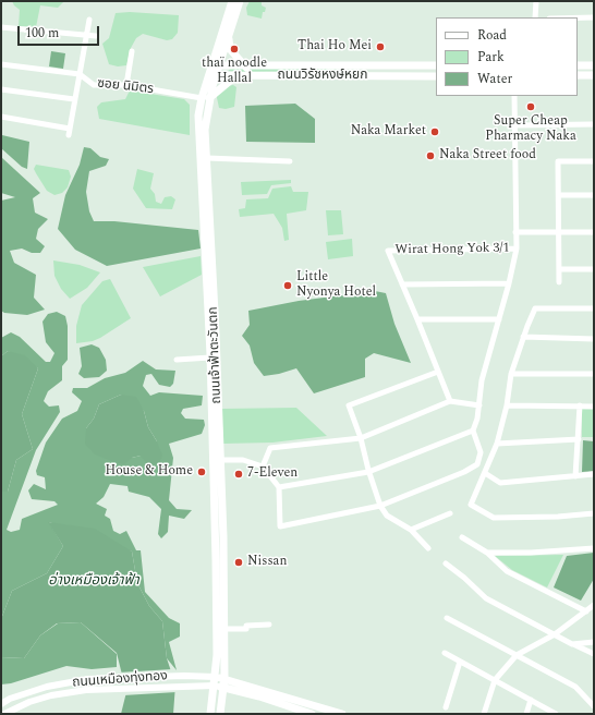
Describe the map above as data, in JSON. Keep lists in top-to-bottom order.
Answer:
{
  "streets": {
    "main road": ["ถนนวิรัชหงษ์หยก", "ถนนเจ้าฟ้าตะวันตก"],
    "street": ["ซอย นิมิตร", "Wirat Hong Yok 3/1", "ถนนเหมืองทุ่งทอง"]
  },
  "crossings": [
    ["ถนนวิรัชหงษ์หยก", "ถนนเจ้าฟ้าตะวันตก"],
    ["ซอย นิมิตร", "ถนนเจ้าฟ้าตะวันตก"],
    ["ถนนเจ้าฟ้าตะวันตก", "ถนนเหมืองทุ่งทอง"]
  ],
  "water": ["อ่างเหมืองเจ้าฟ้า"],
  "places": [
    "Thai Ho Mei",
    "thaï noodle Hallal",
    "Super Cheap Pharmacy Naka",
    "Naka Market",
    "Naka Street food",
    "Little Nyonya Hotel",
    "House & Home",
    "7-Eleven",
    "Nissan"
  ],
  "legend": ["Road", "Park", "Water"],
  "scale_bar": "100 m"
}
